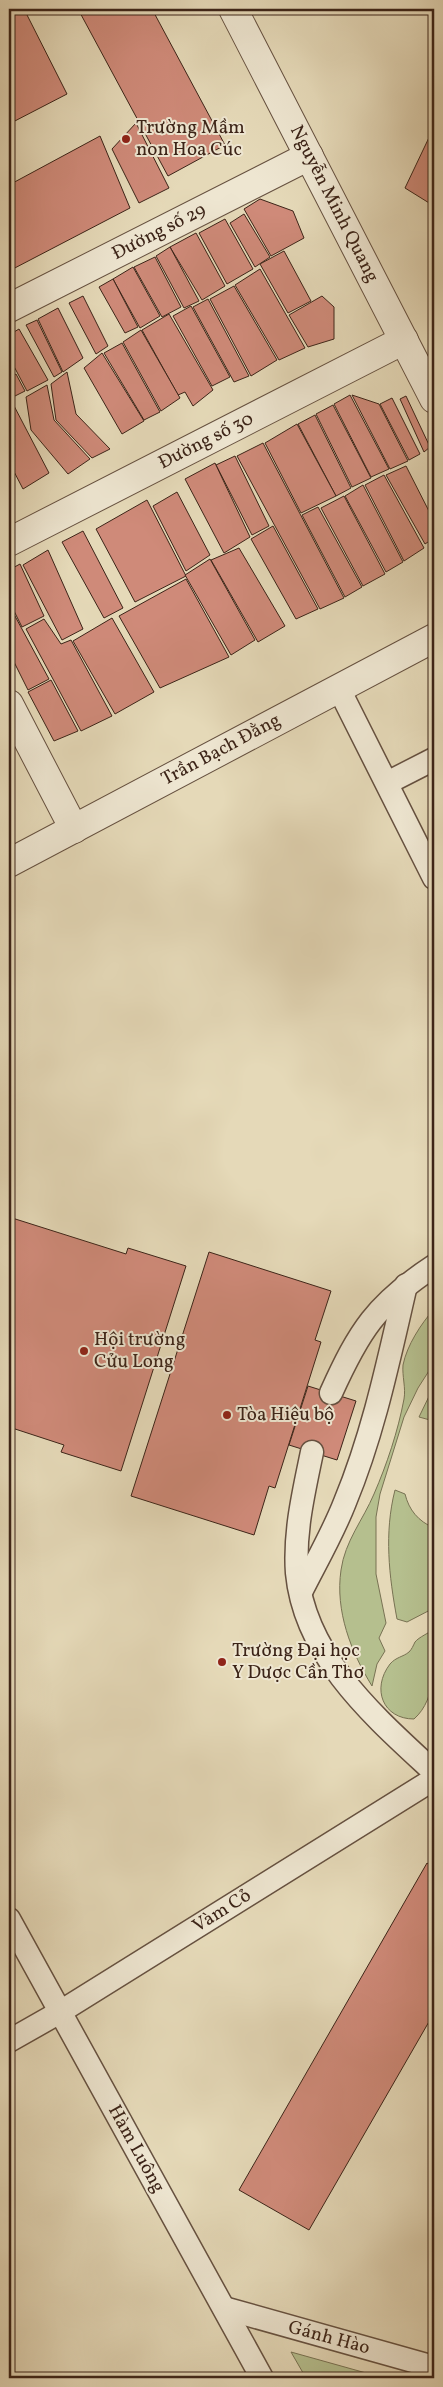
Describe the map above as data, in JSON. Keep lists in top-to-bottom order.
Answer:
{
  "streets": {
    "street": [
      "Nguyễn Minh Quang",
      "Đường số 29",
      "Đường số 30",
      "Trần Bạch Đằng"
    ],
    "lane": ["Vàm Cỏ", "Hàm Luông", "Gánh Hào"]
  },
  "crossings": [
    ["Nguyễn Minh Quang", "Đường số 29"],
    ["Nguyễn Minh Quang", "Đường số 30"],
    ["Vàm Cỏ", "Hàm Luông"],
    ["Hàm Luông", "Gánh Hào"]
  ],
  "places": [
    "Trường Mầm non Hoa Cúc",
    "Hội trường Cửu Long",
    "Tòa Hiệu bộ",
    "Trường Đại học Y Dược Cần Thơ"
  ]
}
